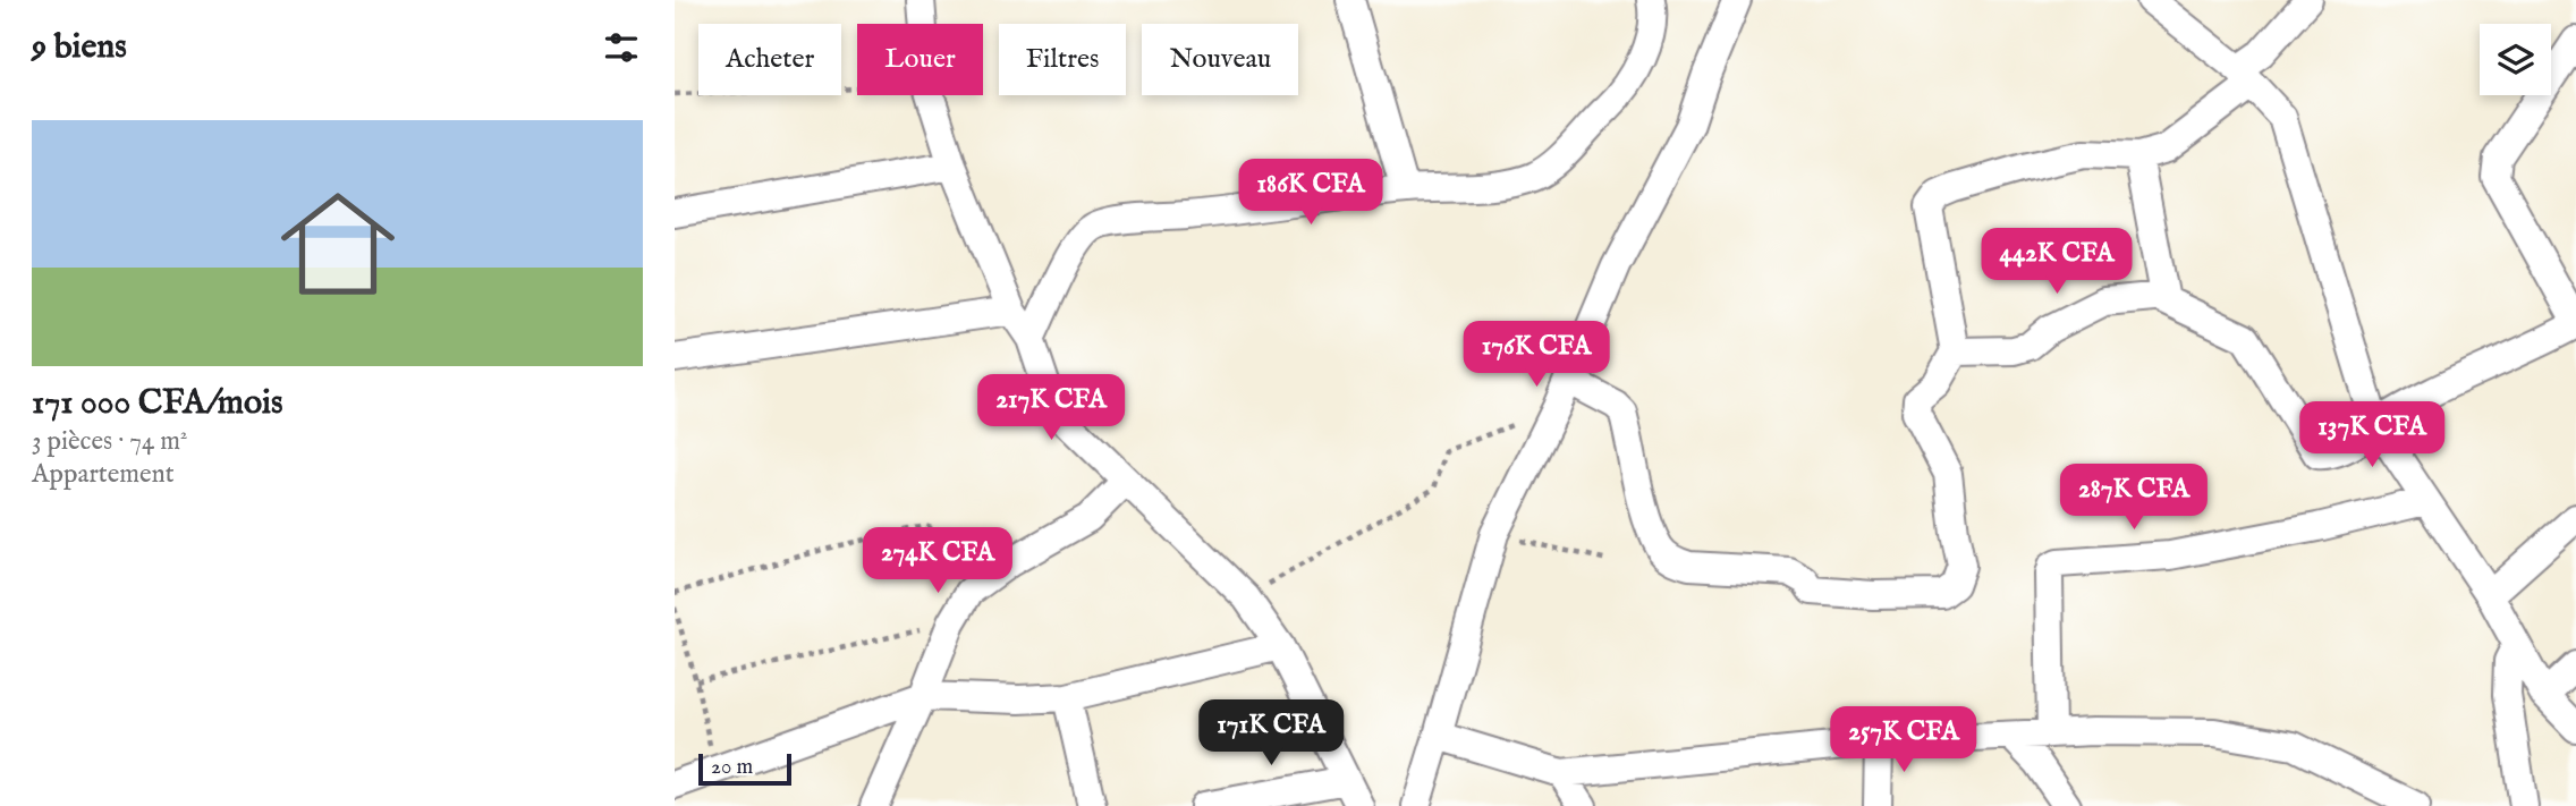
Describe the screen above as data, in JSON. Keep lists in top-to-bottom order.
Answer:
{
  "scale_bar": "20 m",
  "page": {
    "heading": "9 biens",
    "chip": [
      "Acheter",
      "Louer",
      "Filtres",
      "Nouveau"
    ],
    "list": [
      {
        "name": "171 000 CFA/mois",
        "note": "3 pièces · 74 m² · Appartement"
      }
    ],
    "price": [
      "186K CFA",
      "442K CFA",
      "176K CFA",
      "217K CFA",
      "137K CFA",
      "287K CFA",
      "274K CFA",
      "171K CFA",
      "257K CFA"
    ],
    "scale": "20 m"
  }
}
